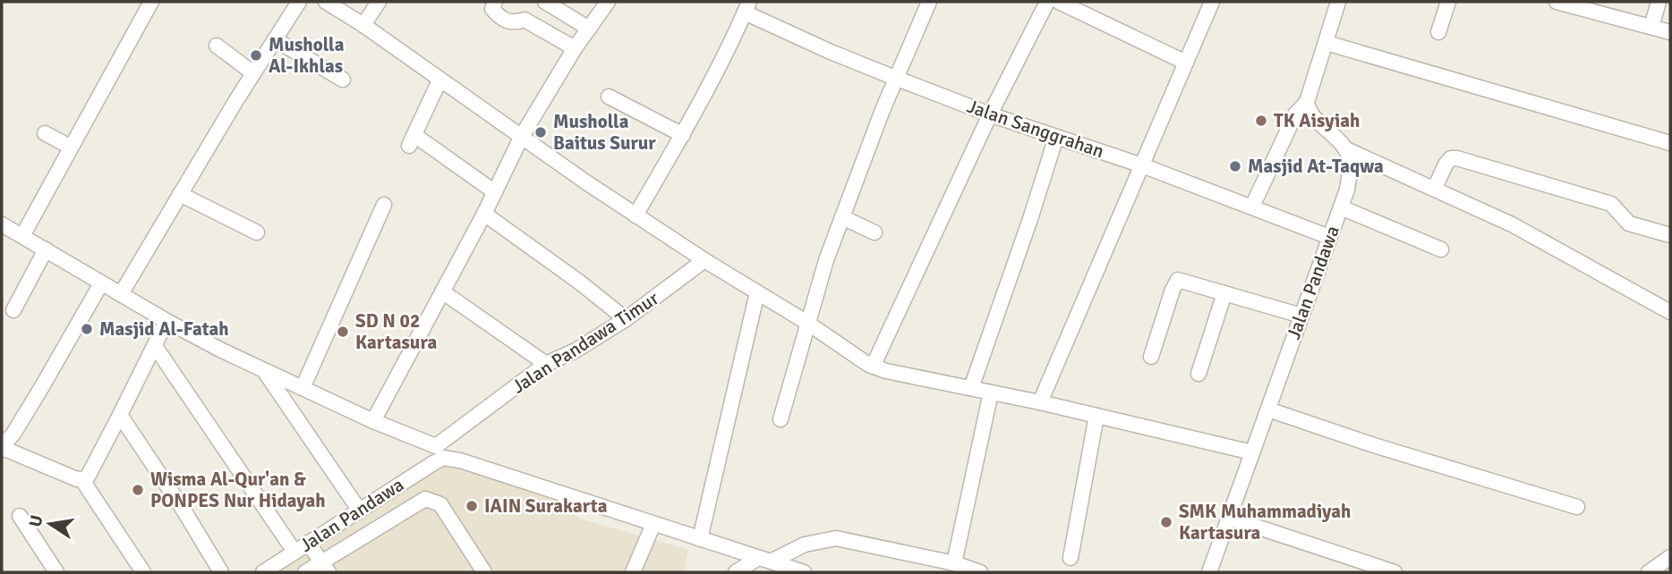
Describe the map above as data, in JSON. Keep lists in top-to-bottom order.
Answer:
{
  "streets": {
    "street": ["Jalan Sanggrahan", "Jalan Pandawa", "Jalan Pandawa Timur"]
  },
  "crossings": [
    ["Jalan Sanggrahan", "Jalan Pandawa"],
    ["Jalan Pandawa", "Jalan Pandawa Timur"]
  ],
  "places": [
    "Musholla Al-Ikhlas",
    "TK Aisyiah",
    "Musholla Baitus Surur",
    "Masjid At-Taqwa",
    "Masjid Al-Fatah",
    "SD N 02 Kartasura",
    "Wisma Al-Qur'an & PONPES Nur Hidayah",
    "IAIN Surakarta",
    "SMK Muhammadiyah Kartasura"
  ],
  "north": "left"
}
